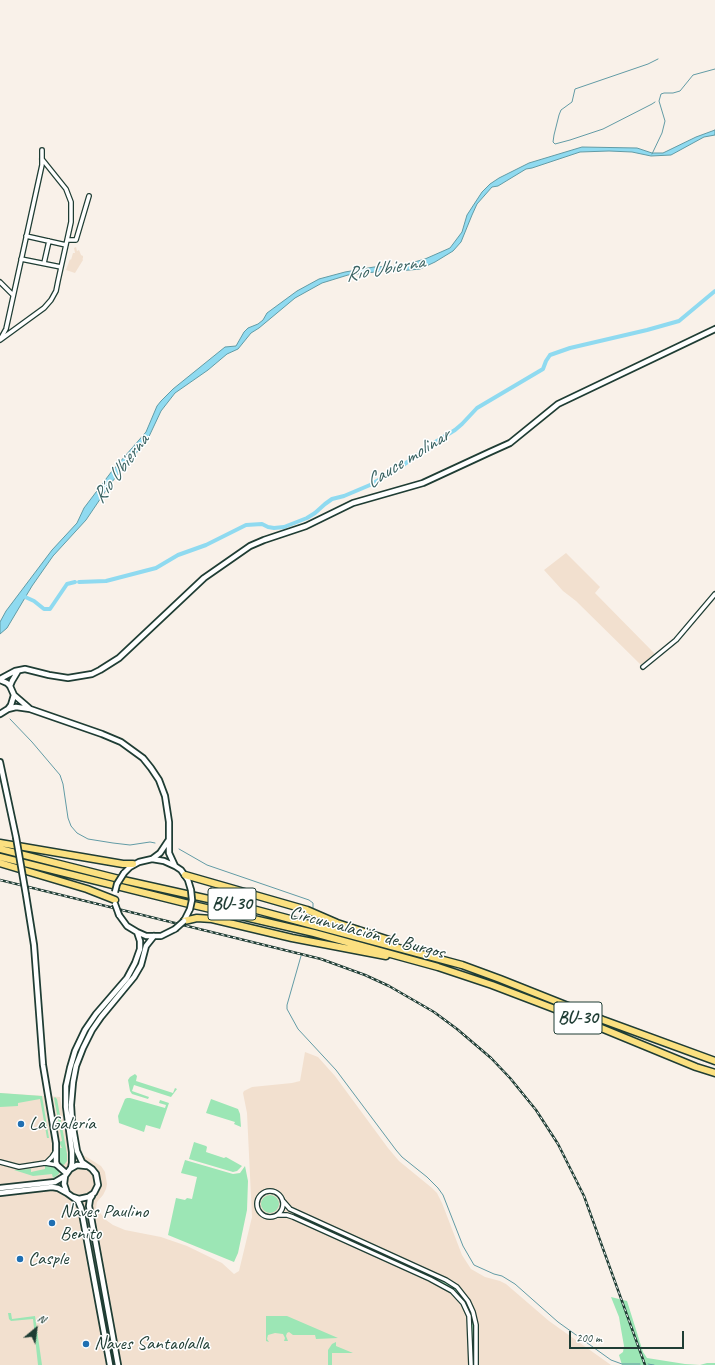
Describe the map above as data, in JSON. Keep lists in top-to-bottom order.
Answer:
{
  "streets": {
    "highway": ["BU-30", "Circunvalación de Burgos"]
  },
  "water": ["Río Ubierna", "Cauce molinar"],
  "places": [
    "La Galería",
    "Naves Paulino Benito",
    "Casple",
    "Naves Santaolalla"
  ],
  "scale_bar": "200 m",
  "north": "top right"
}
